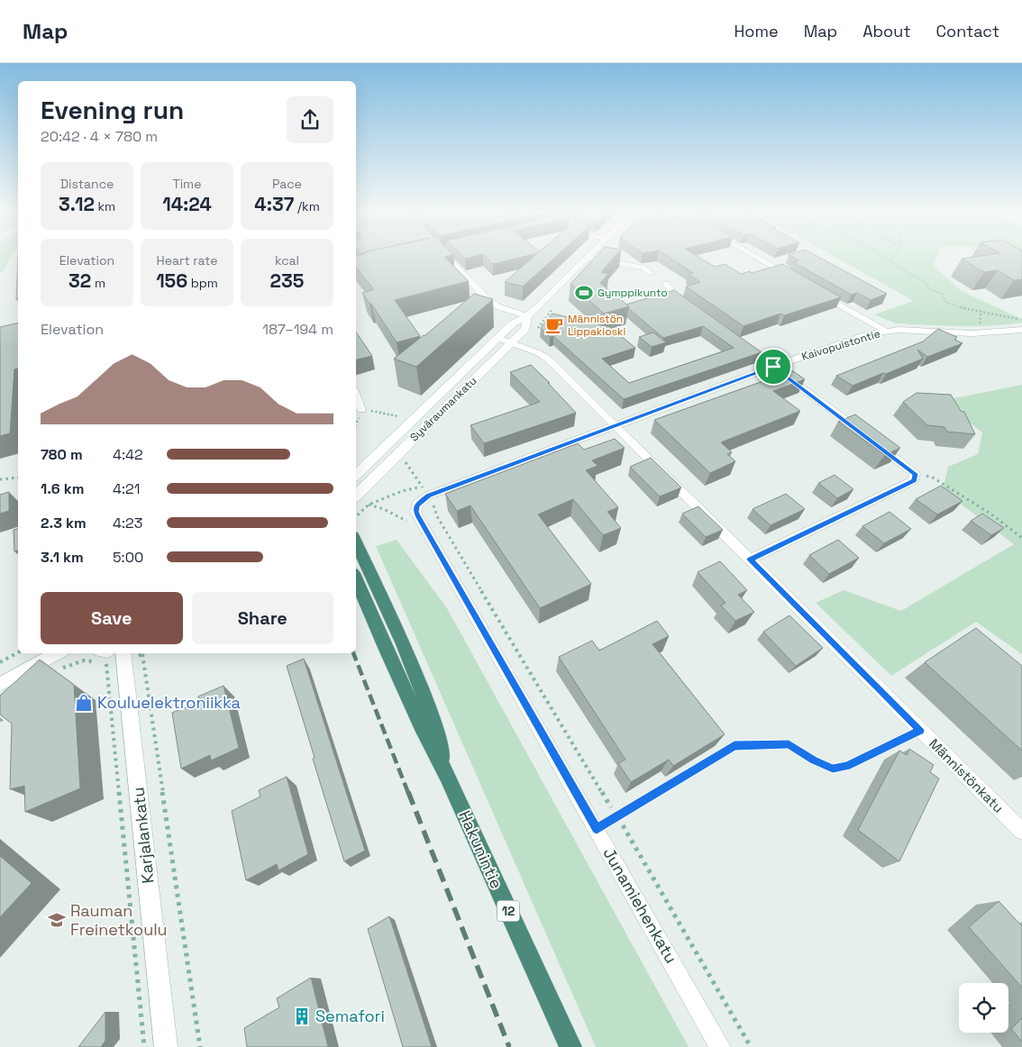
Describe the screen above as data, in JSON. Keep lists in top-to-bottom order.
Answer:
{
  "streets": {
    "highway": ["Hakunintie", "12"],
    "main road": ["Syväraumankatu", "Karjalankatu"],
    "street": ["Kaivopuistontie", "Männistönkatu", "Junamiehenkatu"]
  },
  "crossings": [
    ["Kaivopuistontie", "Männistönkatu"],
    ["Kaivopuistontie", "Junamiehenkatu"],
    ["Syväraumankatu", "Männistönkatu"]
  ],
  "places": {
    "sports": ["Gymppikunto"],
    "cafe": ["Männistön Lippakioski"],
    "shop": ["Kouluelektroniikka"],
    "school or university": ["Rauman Freinetkoulu"],
    "building": ["Semafori"]
  },
  "page": {
    "header": "Map",
    "nav": [
      "Home",
      "Map",
      "About",
      "Contact"
    ],
    "heading": ["Evening run", "20:42 · 4 × 780 m"],
    "stats": [
      ["Distance", "3.12 km"],
      ["Time", "14:24"],
      ["Pace", "4:37 /km"],
      ["Elevation", "32 m"],
      ["Heart rate", "156 bpm"],
      ["kcal", "235"]
    ],
    "chart": ["Elevation", "187–194 m"],
    "list": [
      {
        "name": "780 m",
        "note": "4:42"
      },
      {
        "name": "1.6 km",
        "note": "4:21"
      },
      {
        "name": "2.3 km",
        "note": "4:23"
      },
      {
        "name": "3.1 km",
        "note": "5:00"
      }
    ],
    "buttons": ["Save", "Share"]
  }
}
